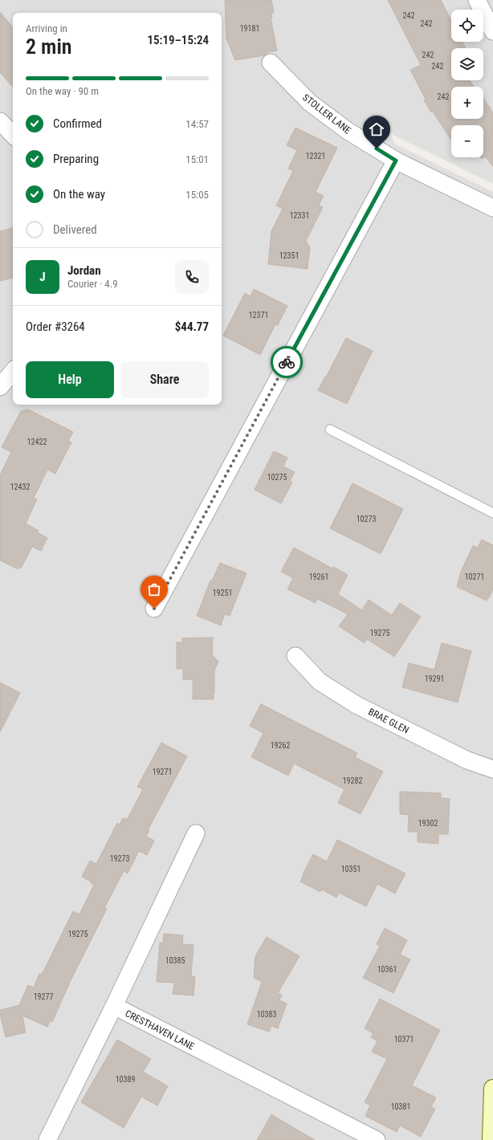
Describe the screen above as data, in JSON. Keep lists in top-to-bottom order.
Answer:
{
  "streets": {
    "street": ["STOLLER LANE", "BRAE GLEN", "CRESTHAVEN LANE"]
  },
  "house_numbers": [
    "242",
    "242",
    "19181",
    "242",
    "242",
    "242",
    "12321",
    "12331",
    "12351",
    "12371",
    "12422",
    "10275",
    "12432",
    "10273",
    "19261",
    "10271",
    "19251",
    "19275",
    "19291",
    "19262",
    "19271",
    "19282",
    "19302",
    "19273",
    "10351",
    "19275",
    "10385",
    "10361",
    "19277",
    "10383",
    "10371",
    "10389",
    "10381"
  ],
  "page": {
    "map_buttons": ["+", "−"],
    "heading": ["2 min", "Arriving in", "15:19–15:24"],
    "panel": [
      "Jordan",
      "Courier · 4.9",
      "Order #3264",
      "$44.77"
    ],
    "bar": "On the way · 90 m",
    "list": [
      ["Confirmed", "14:57"],
      ["Preparing", "15:01"],
      ["On the way", "15:05"],
      "Delivered"
    ],
    "round": "J",
    "buttons": ["Help", "Share"]
  }
}
